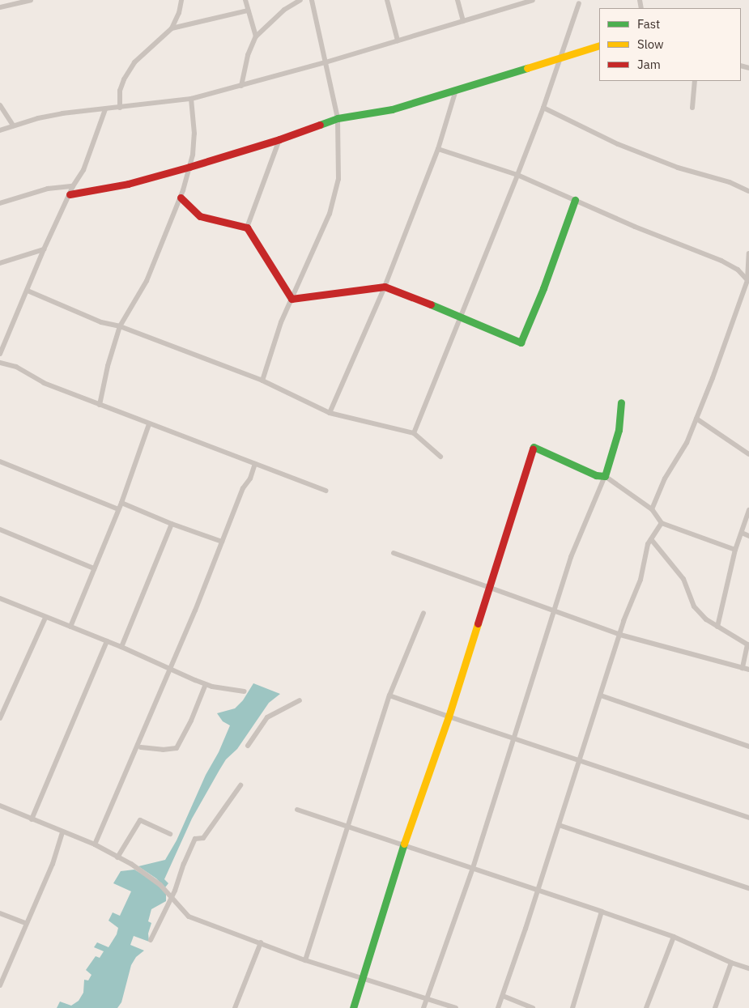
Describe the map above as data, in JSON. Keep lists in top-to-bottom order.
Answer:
{
  "legend": ["Fast", "Slow", "Jam"]
}
